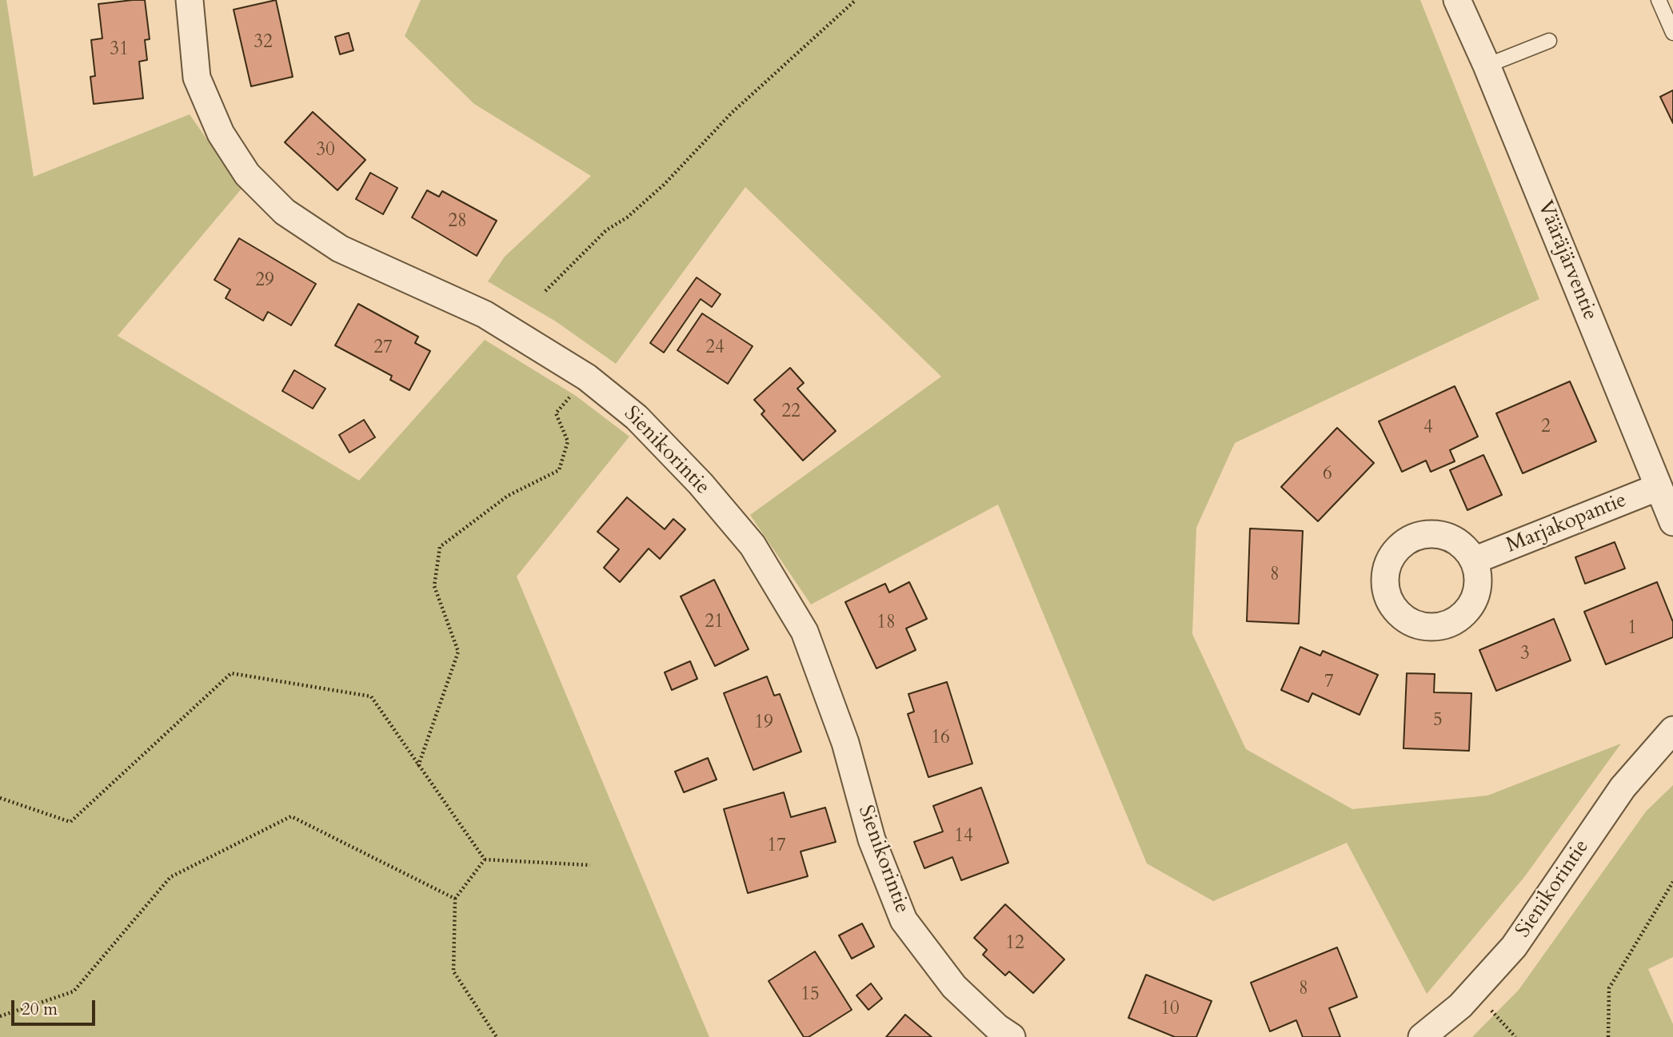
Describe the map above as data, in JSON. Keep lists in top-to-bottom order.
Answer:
{
  "streets": {
    "street": ["Vääräjärventie", "Sienikorintie", "Marjakopantie"]
  },
  "crossings": [
    ["Vääräjärventie", "Marjakopantie"]
  ],
  "house_numbers": [
    "32",
    "31",
    "30",
    "28",
    "29",
    "27",
    "24",
    "22",
    "2",
    "4",
    "6",
    "8",
    "21",
    "18",
    "1",
    "3",
    "7",
    "5",
    "19",
    "16",
    "14",
    "17",
    "12",
    "8",
    "15",
    "10"
  ],
  "scale_bar": "20 m"
}
